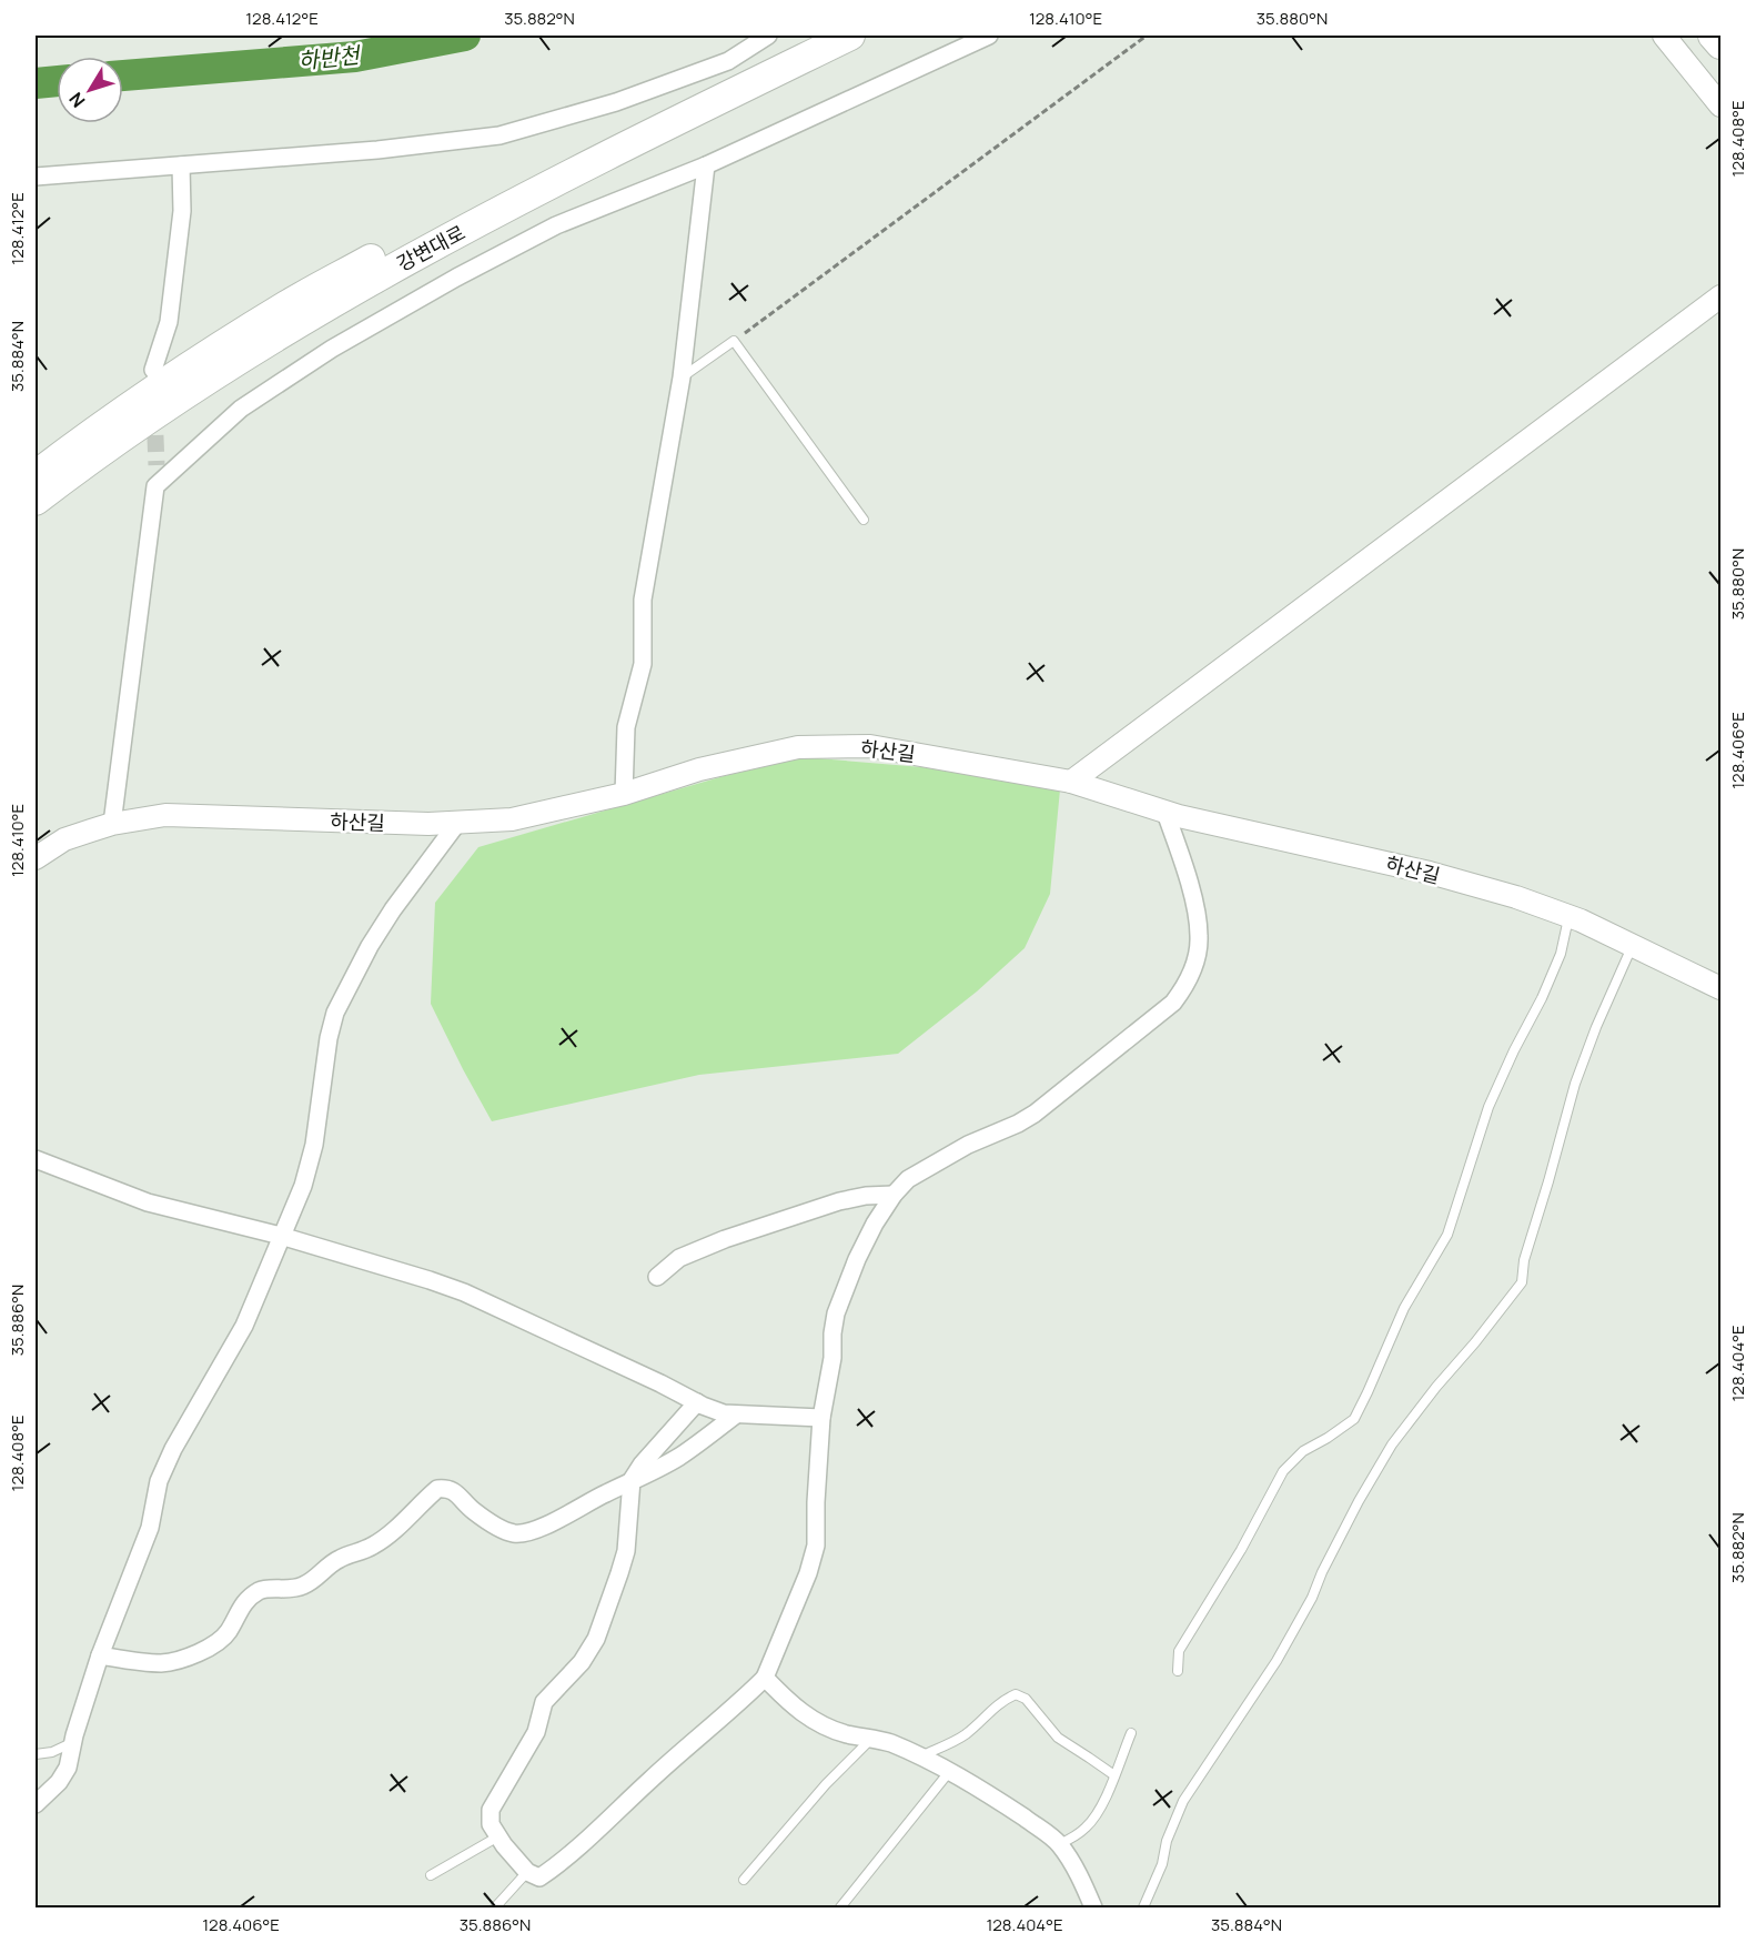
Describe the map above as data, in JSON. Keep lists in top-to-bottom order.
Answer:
{
  "streets": {
    "highway": ["강변대로"],
    "street": ["하산길"]
  },
  "water": ["하반천"],
  "north": "bottom left",
  "coordinates": [
    "128.412°E",
    "35.882°N",
    "128.410°E",
    "35.880°N",
    "128.408°E",
    "35.884°N",
    "128.406°E",
    "35.886°N",
    "128.404°E"
  ]
}
